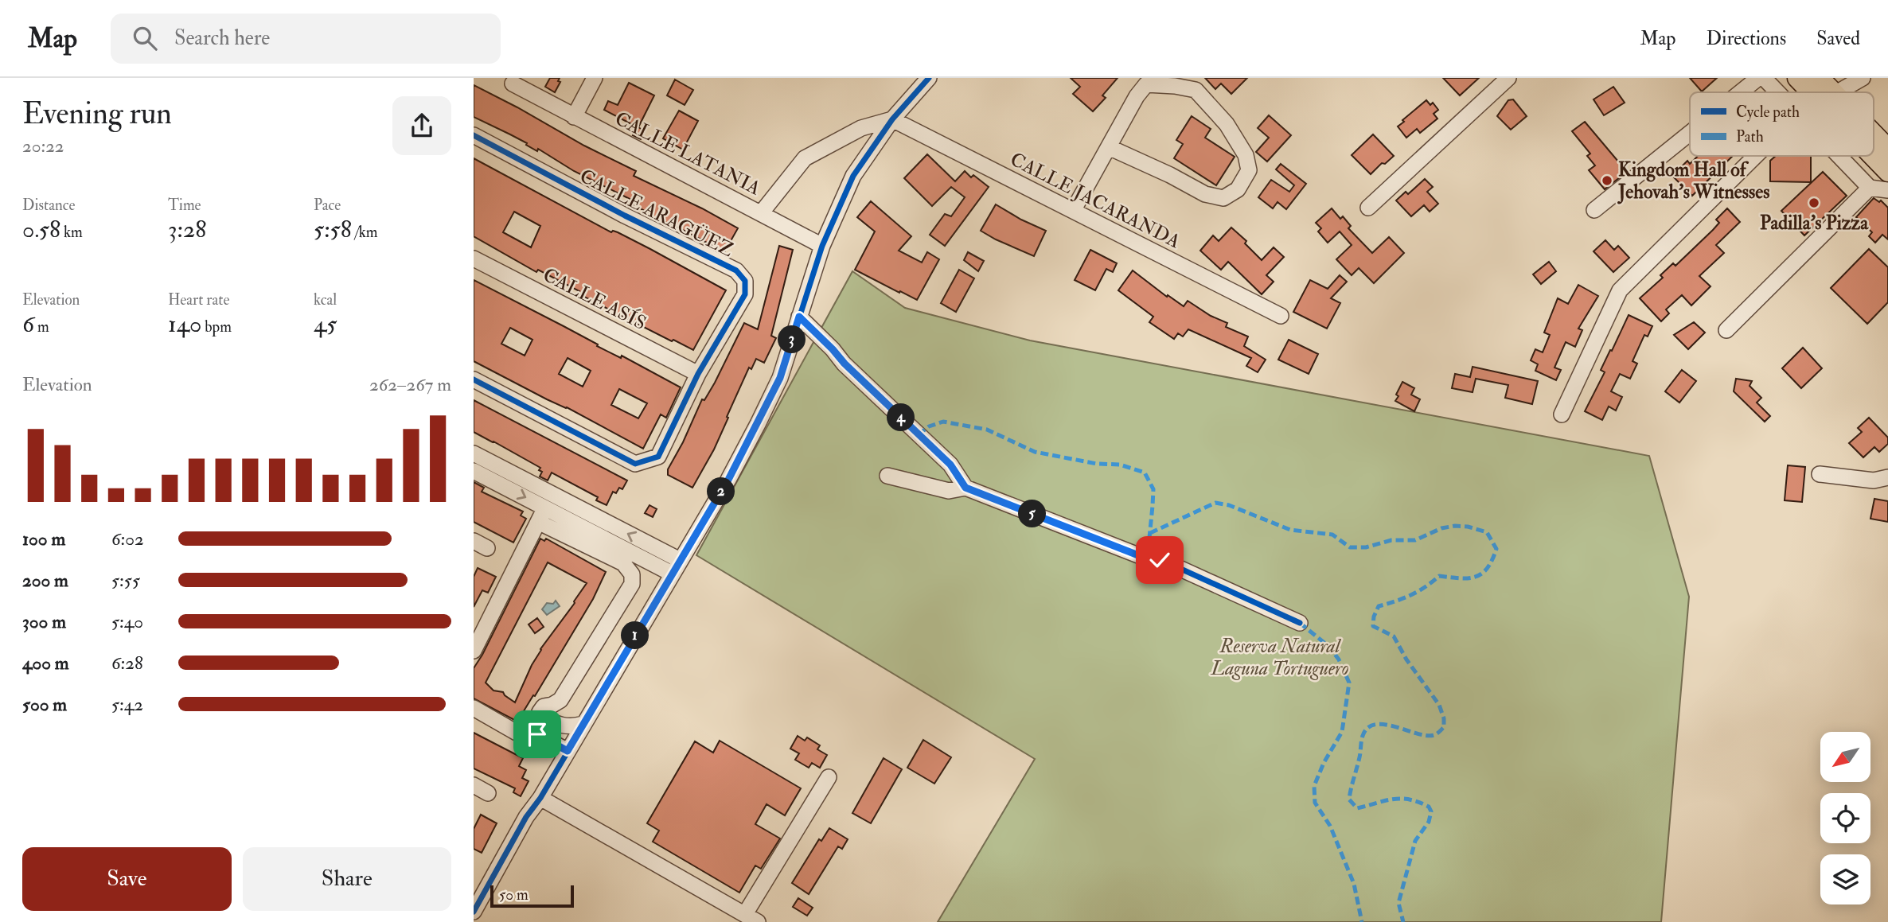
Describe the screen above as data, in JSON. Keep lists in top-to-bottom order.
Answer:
{
  "streets": {
    "street": [
      "CALLE LATANIA",
      "CALLE JACARANDA",
      "CALLE ARAGÜEZ",
      "CALLE ASÍS"
    ]
  },
  "crossings": [
    ["CALLE ARAGÜEZ", "CALLE ASÍS"]
  ],
  "parks": ["Reserva Natural Laguna Tortuguero"],
  "places": ["Kingdom Hall of Jehovah’s Witnesses", "Padilla's Pizza"],
  "legend": ["Cycle path", "Path"],
  "scale_bar": "50 m",
  "north": "bottom left",
  "page": {
    "header": "Map",
    "search": "Search here",
    "nav": ["Map", "Directions", "Saved"],
    "heading": ["Evening run", "20:22"],
    "stats": [
      ["Distance", "0.58 km"],
      ["Time", "3:28"],
      ["Pace", "5:58 /km"],
      ["Elevation", "6 m"],
      ["Heart rate", "140 bpm"],
      ["kcal", "45"]
    ],
    "pins": [
      "3",
      "4",
      "2",
      "5",
      "1"
    ],
    "chart": ["Elevation", "262–267 m"],
    "list": [
      {
        "name": "100 m",
        "note": "6:02"
      },
      {
        "name": "200 m",
        "note": "5:55"
      },
      {
        "name": "300 m",
        "note": "5:40"
      },
      {
        "name": "400 m",
        "note": "6:28"
      },
      {
        "name": "500 m",
        "note": "5:42"
      }
    ],
    "buttons": ["Save", "Share"],
    "scale": "50 m"
  }
}
